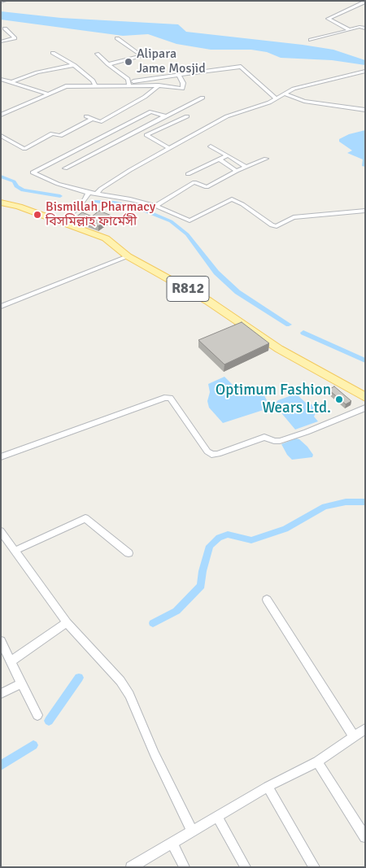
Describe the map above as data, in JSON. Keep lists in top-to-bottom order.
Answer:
{
  "streets": {
    "main road": ["R812"]
  },
  "places": ["Alipara Jame Mosjid", "Bismillah Pharmacy বিসমিল্লাহ ফার্মেসী", "Optimum Fashion Wears Ltd."]
}
